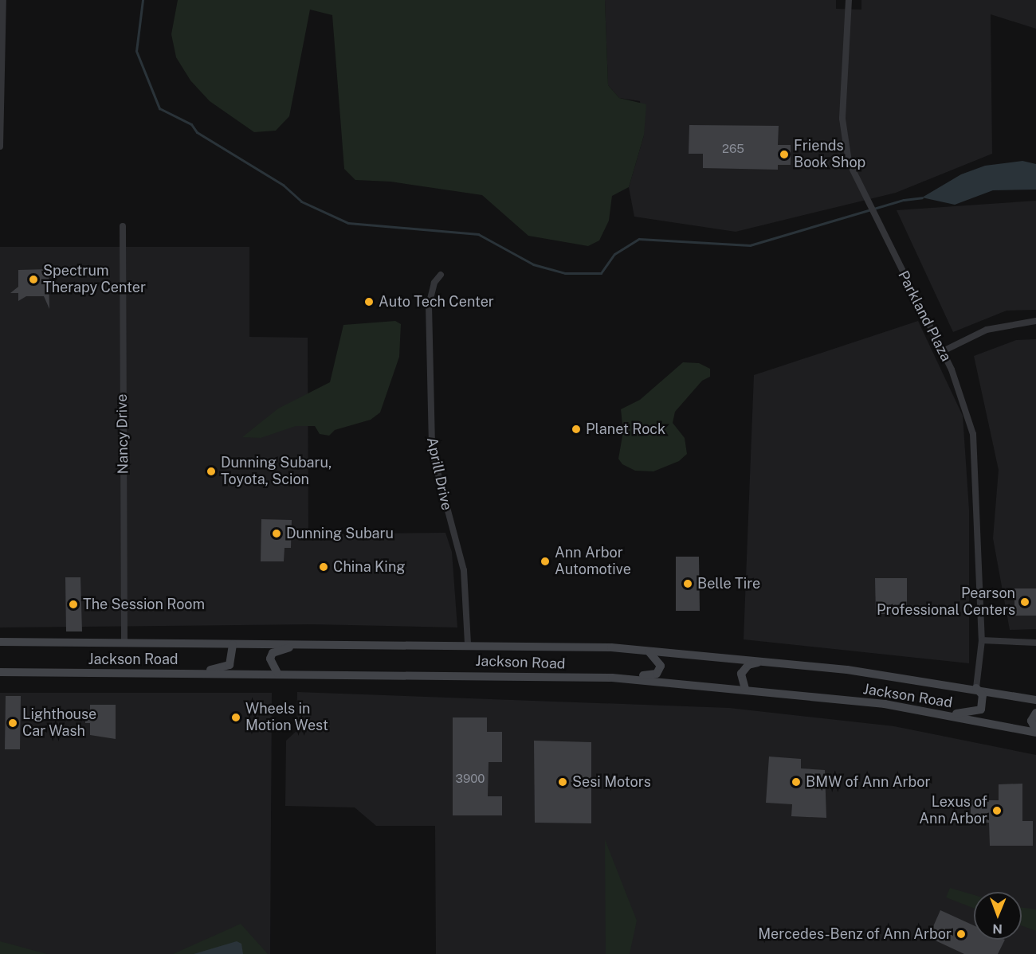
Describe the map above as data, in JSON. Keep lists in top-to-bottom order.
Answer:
{
  "streets": {
    "main road": ["Jackson Road"],
    "street": ["Parkland Plaza", "Nancy Drive", "Aprill Drive"]
  },
  "crossings": [
    ["Parkland Plaza", "Jackson Road"],
    ["Nancy Drive", "Jackson Road"],
    ["Aprill Drive", "Jackson Road"]
  ],
  "places": [
    "Friends Book Shop",
    "Spectrum Therapy Center",
    "Auto Tech Center",
    "Planet Rock",
    "Dunning Subaru, Toyota, Scion",
    "Dunning Subaru",
    "Ann Arbor Automotive",
    "China King",
    "Belle Tire",
    "Pearson Professional Centers",
    "The Session Room",
    "Wheels in Motion West",
    "Lighthouse Car Wash",
    "Sesi Motors",
    "BMW of Ann Arbor",
    "Lexus of Ann Arbor",
    "Mercedes-Benz of Ann Arbor"
  ],
  "house_numbers": ["265", "3900"],
  "north": "bottom"
}
